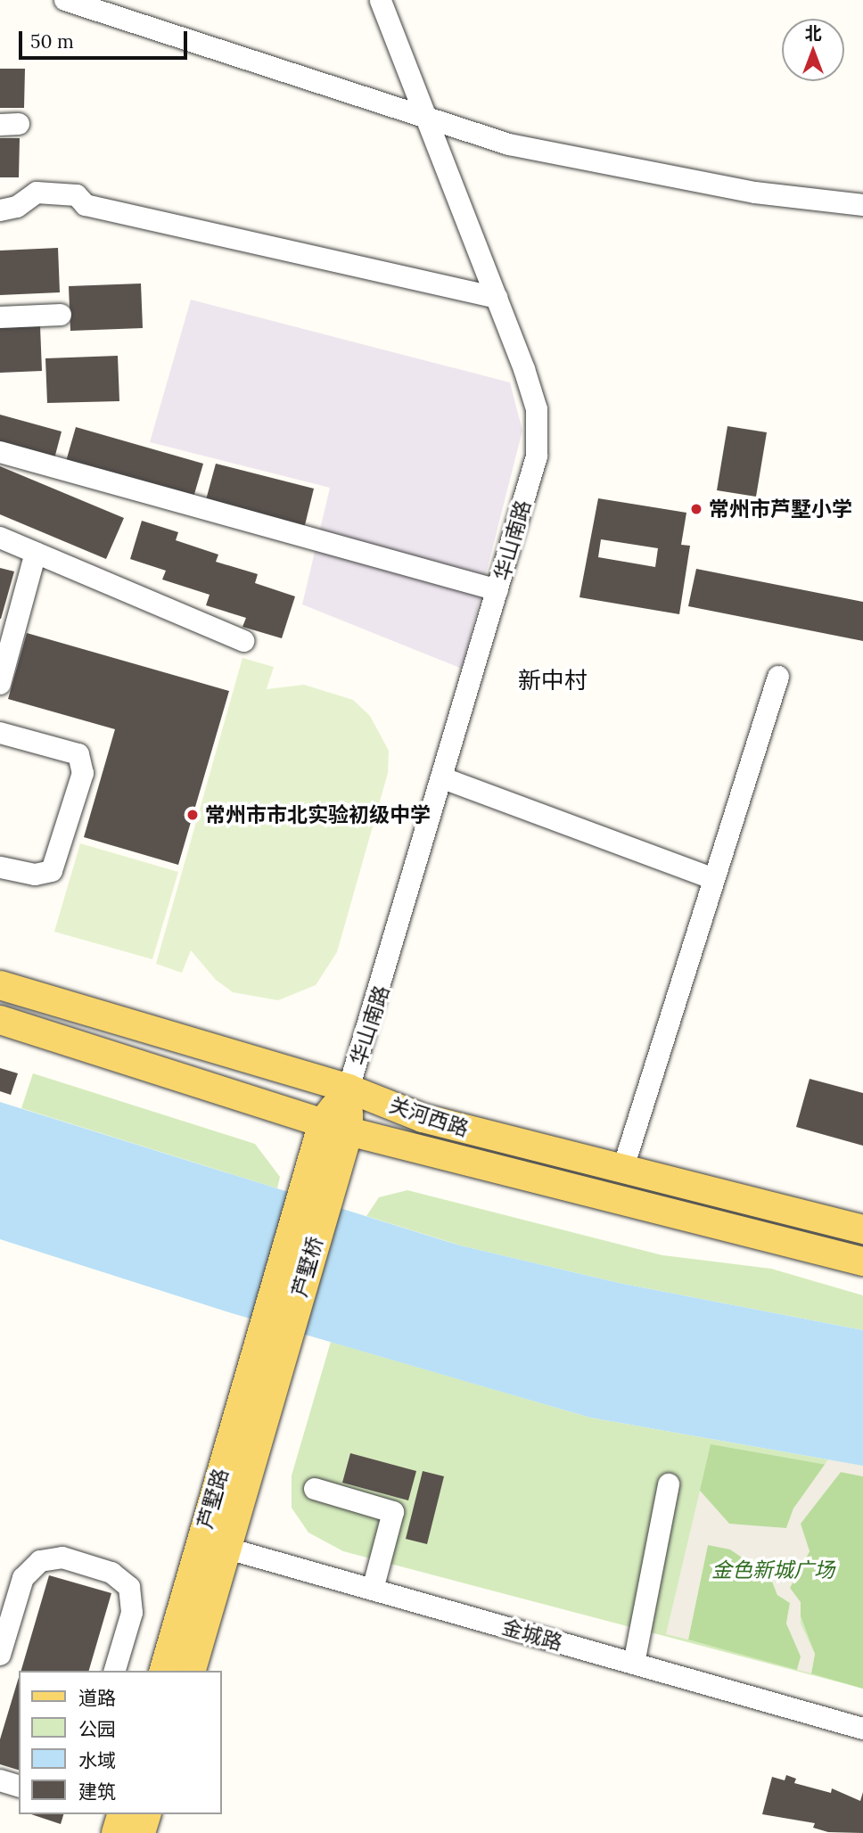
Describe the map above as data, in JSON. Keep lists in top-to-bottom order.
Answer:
{
  "streets": {
    "main road": ["关河西路", "芦墅桥", "芦墅路"],
    "street": ["华山南路", "金城路"]
  },
  "crossings": [
    ["华山南路", "关河西路"],
    ["关河西路", "芦墅桥"],
    ["芦墅桥", "芦墅路"],
    ["芦墅路", "金城路"]
  ],
  "districts": ["新中村"],
  "parks": ["金色新城广场"],
  "places": ["常州市芦墅小学", "常州市市北实验初级中学"],
  "legend": [
    "道路",
    "公园",
    "水域",
    "建筑"
  ],
  "scale_bar": "50 m",
  "north": "top"
}
